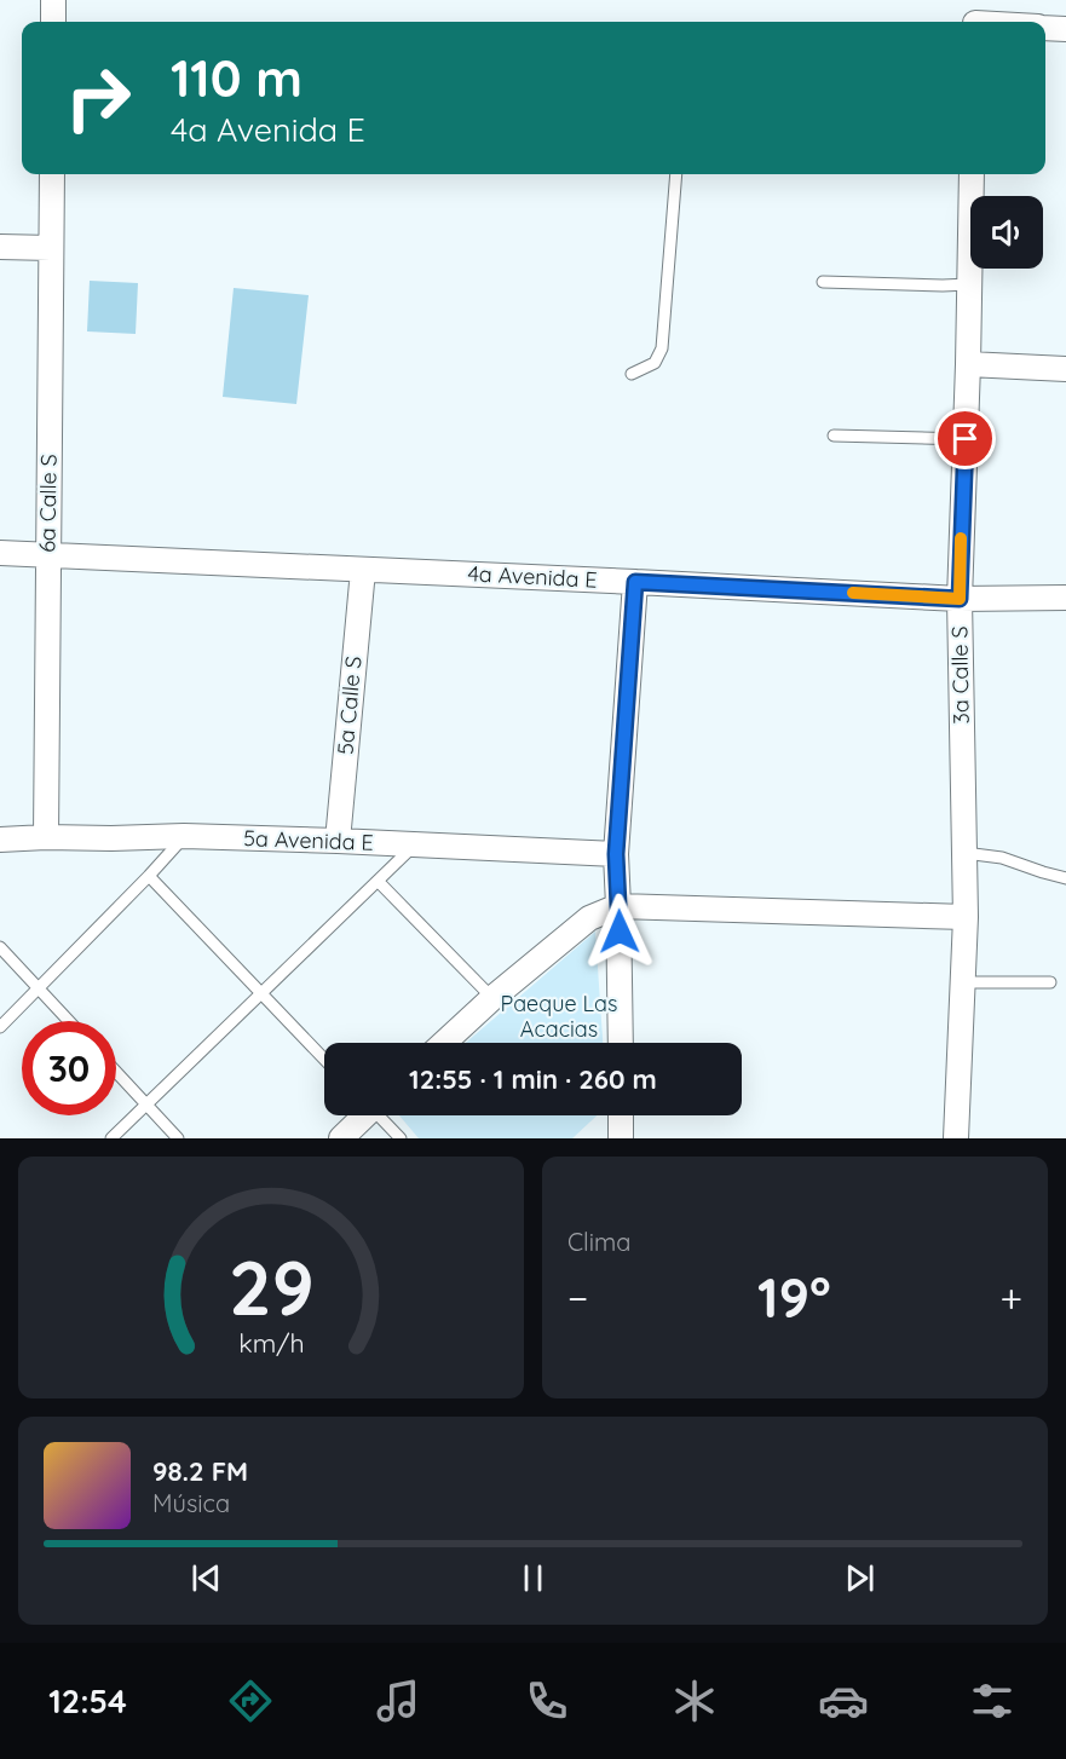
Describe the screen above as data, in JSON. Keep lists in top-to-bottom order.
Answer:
{
  "streets": {
    "street": [
      "6a Calle S",
      "4a Avenida E",
      "3a Calle S",
      "5a Calle S",
      "5a Avenida E"
    ]
  },
  "crossings": [
    ["6a Calle S", "4a Avenida E"],
    ["6a Calle S", "5a Avenida E"],
    ["4a Avenida E", "3a Calle S"],
    ["4a Avenida E", "5a Calle S"],
    ["5a Calle S", "5a Avenida E"]
  ],
  "parks": ["Paeque Las Acacias"],
  "page": {
    "turn": ["110 m", "4a Avenida E"],
    "limit": "30",
    "trip": "12:55 · 1 min · 260 m",
    "tile": "Clima",
    "heat": ["−", "19°", "+"],
    "song": ["98.2 FM", "Música"],
    "tabs": "12:54",
    "gauge": ["29", "km/h"]
  }
}
